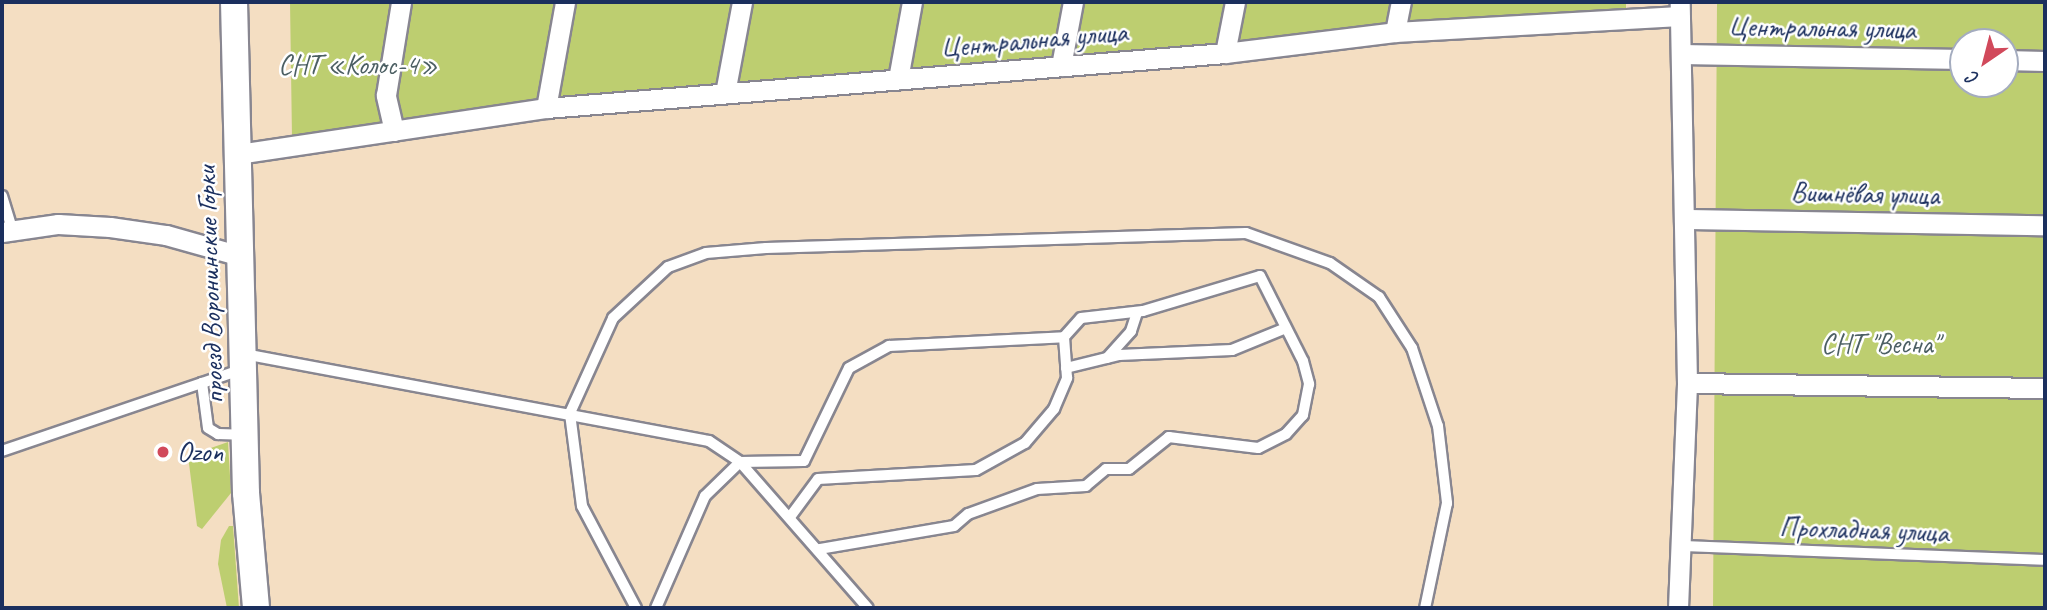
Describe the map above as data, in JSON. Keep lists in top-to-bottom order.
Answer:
{
  "streets": {
    "street": ["Центральная улица", "Вишнёвая улица", "проезд Воронинские Горки"],
    "lane": ["Прохладная улица"]
  },
  "crossings": [
    ["Центральная улица", "проезд Воронинские Горки"]
  ],
  "parks": ["СНТ «Колос-4»", "СНТ \"Весна\""],
  "places": ["Ozon"],
  "north": "bottom left"
}
